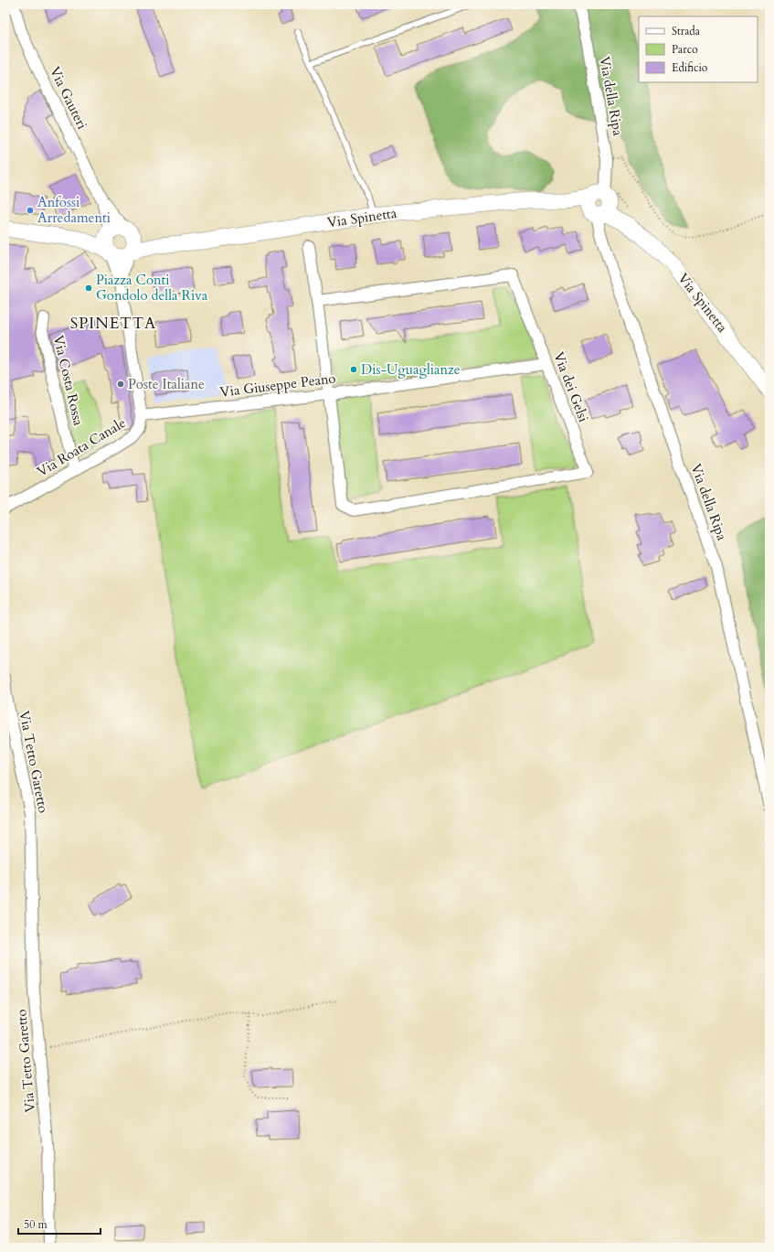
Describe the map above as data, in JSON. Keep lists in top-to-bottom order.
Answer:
{
  "streets": {
    "main road": ["Via Spinetta"],
    "street": [
      "Via della Ripa",
      "Via Gauteri",
      "Via Costa Rossa",
      "Via Giuseppe Peano",
      "Via dei Gelsi",
      "Via Roata Canale",
      "Via Tetto Garetto"
    ]
  },
  "crossings": [
    ["Via della Ripa", "Via Spinetta"],
    ["Via Gauteri", "Via Spinetta"],
    ["Via Gauteri", "Via Roata Canale"],
    ["Via Spinetta", "Via Roata Canale"],
    ["Via Costa Rossa", "Via Roata Canale"],
    ["Via Giuseppe Peano", "Via dei Gelsi"],
    ["Via Giuseppe Peano", "Via Roata Canale"]
  ],
  "districts": ["SPINETTA"],
  "places": [
    "Anfossi Arredamenti",
    "Piazza Conti Gondolo della Riva",
    "Dis-Uguaglianze",
    "Poste Italiane"
  ],
  "legend": ["Strada", "Parco", "Edificio"],
  "scale_bar": "50 m"
}
